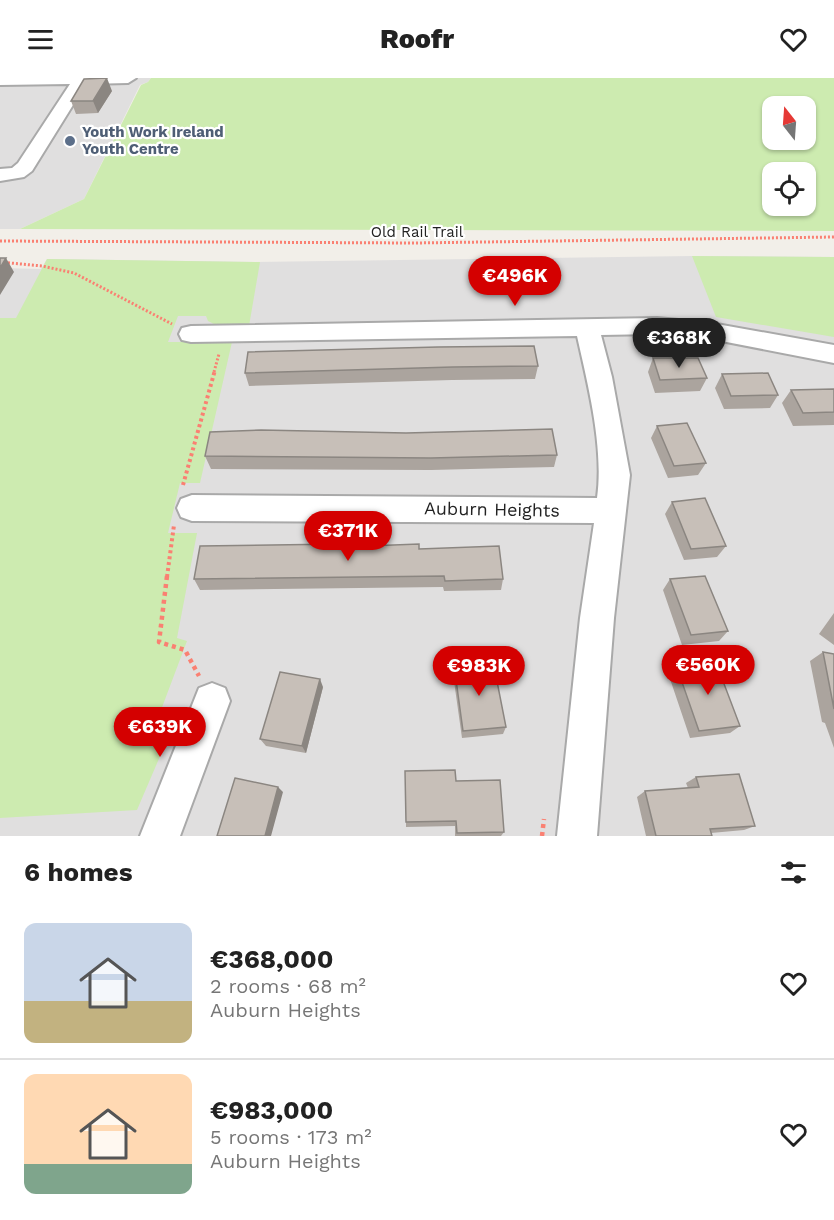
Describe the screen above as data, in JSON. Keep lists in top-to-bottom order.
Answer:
{
  "streets": {
    "street": ["Auburn Heights"],
    "path": ["Old Rail Trail"]
  },
  "places": ["Youth Work Ireland Youth Centre"],
  "north": "top",
  "page": {
    "header": "Roofr",
    "price": [
      "€496K",
      "€368K",
      "€371K",
      "€560K",
      "€983K",
      "€639K"
    ],
    "heading": "6 homes",
    "list": [
      {
        "name": "€368,000",
        "note": "2 rooms · 68 m² · Auburn Heights"
      },
      {
        "name": "€983,000",
        "note": "5 rooms · 173 m² · Auburn Heights"
      }
    ]
  }
}
